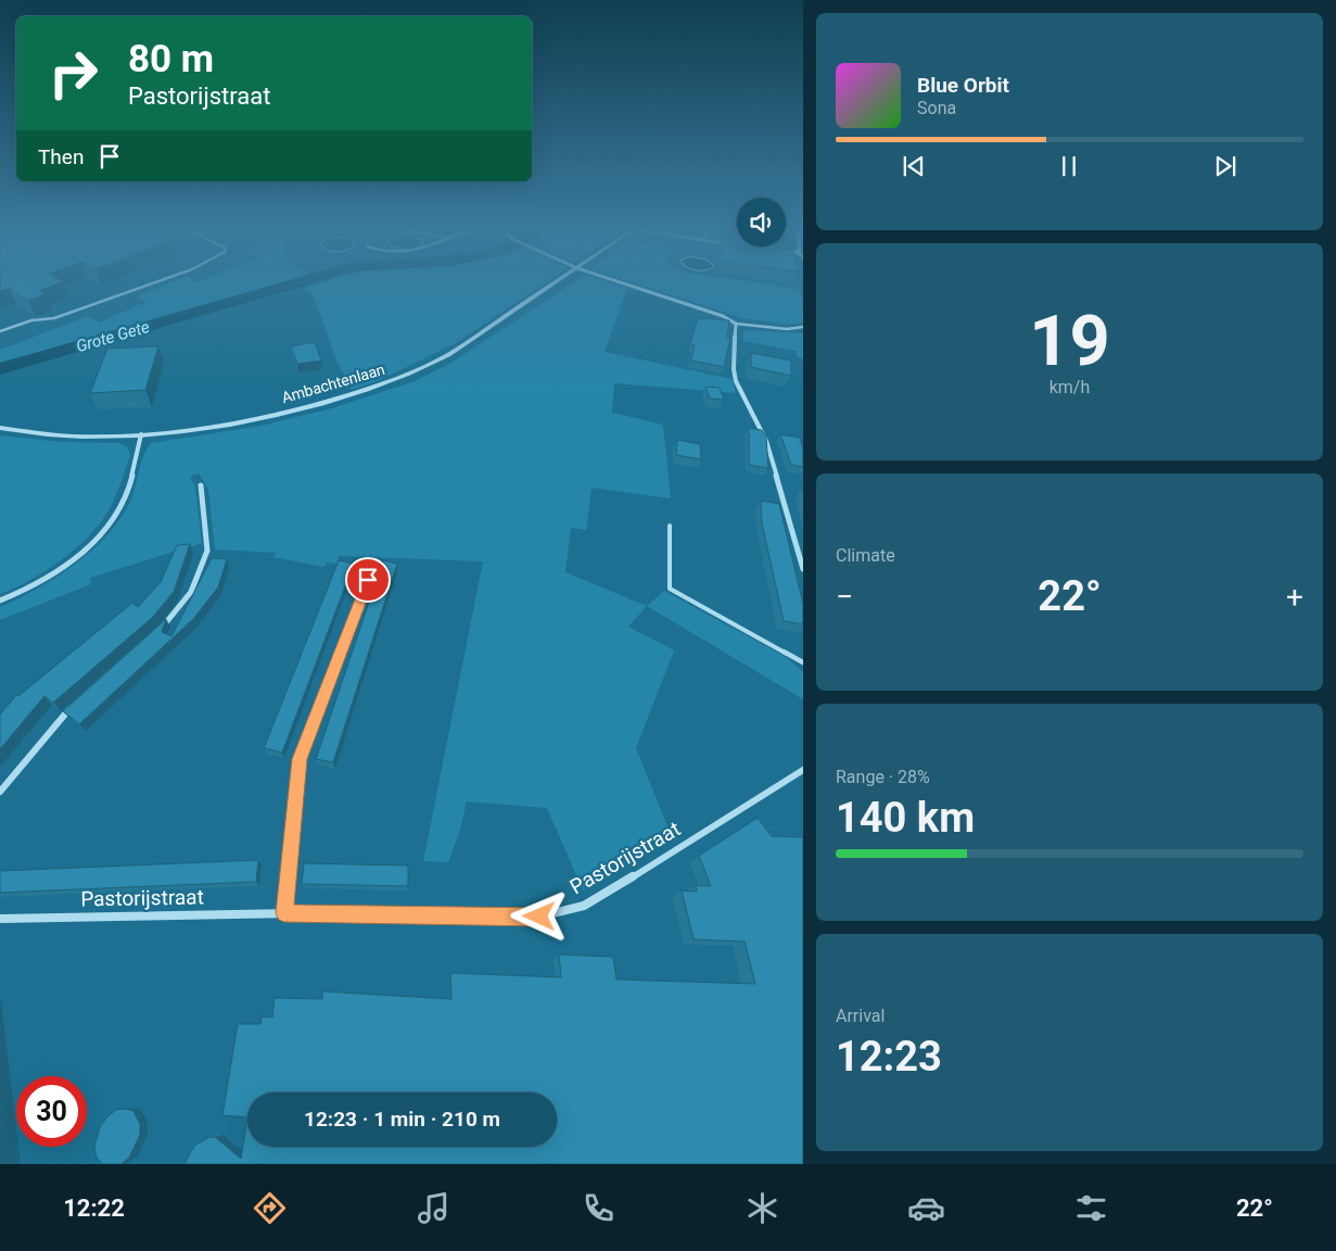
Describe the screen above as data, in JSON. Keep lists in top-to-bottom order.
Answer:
{
  "streets": {
    "street": ["Ambachtenlaan", "Pastorijstraat"]
  },
  "water": ["Grote Gete"],
  "page": {
    "turn": ["80 m", "Pastorijstraat"],
    "song": ["Blue Orbit", "Sona"],
    "then": "Then",
    "tile": [
      ["19", "km/h"],
      "Climate",
      ["Range · 28%", "140 km"],
      ["Arrival", "12:23"]
    ],
    "heat": ["−", "22°", "+"],
    "limit": "30",
    "trip": "12:23 · 1 min · 210 m",
    "tabs": ["12:22", "22°"]
  }
}
